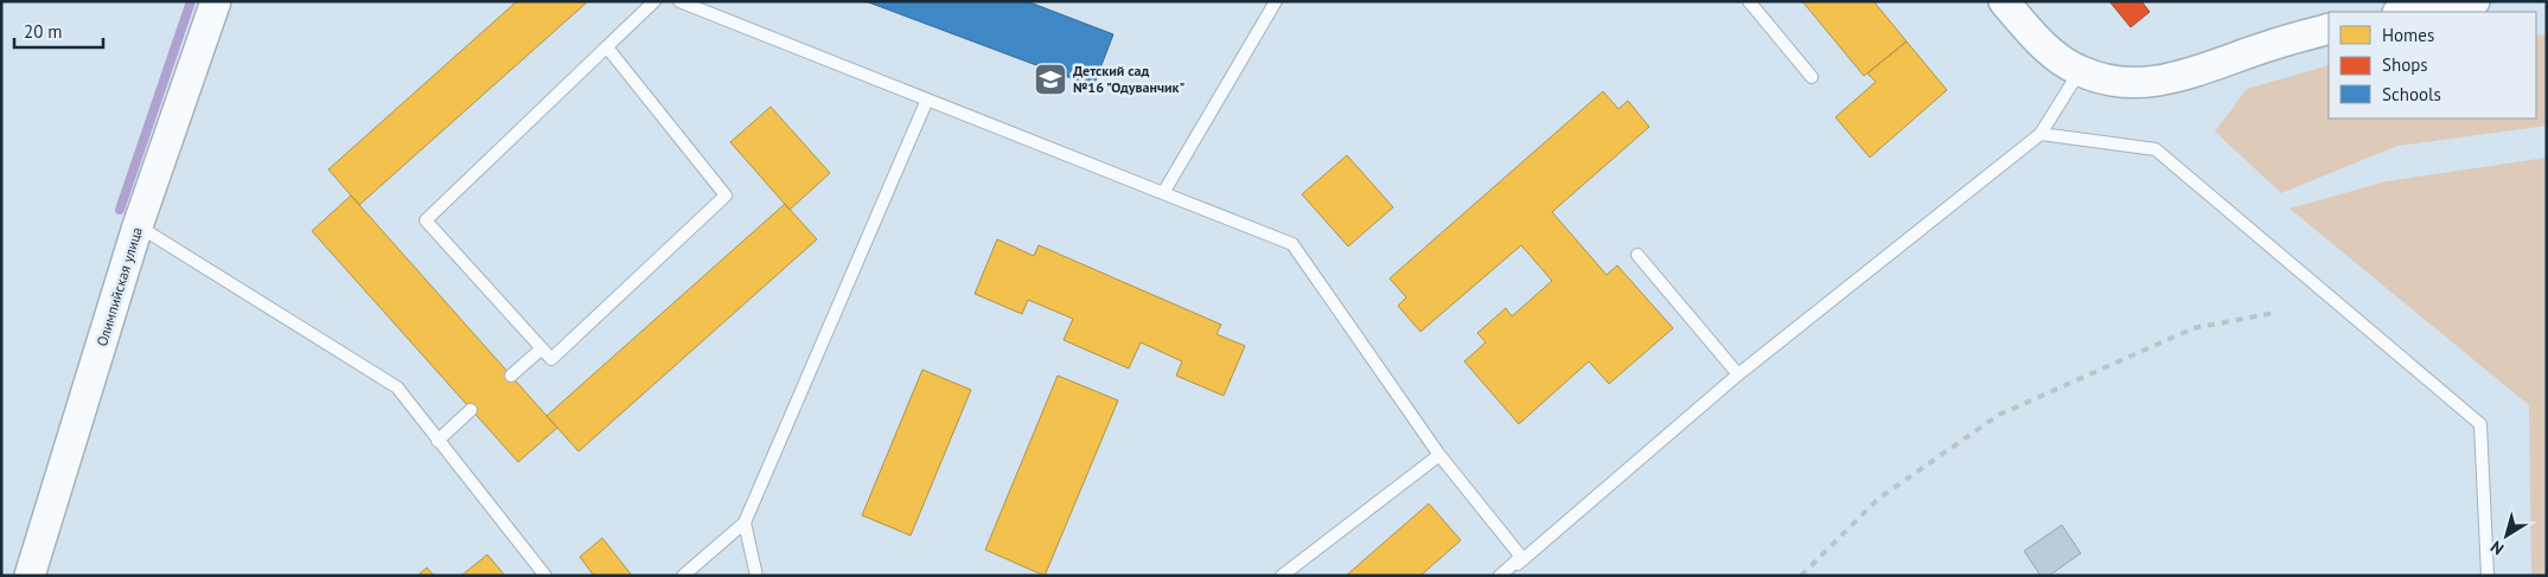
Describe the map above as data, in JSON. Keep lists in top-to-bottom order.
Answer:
{
  "streets": {
    "street": ["Олимпийская улица"]
  },
  "places": {
    "school or university": ["Детский сад №16 \"Одуванчик\""]
  },
  "legend": ["Homes", "Shops", "Schools"],
  "scale_bar": "20 m",
  "north": "bottom left"
}
